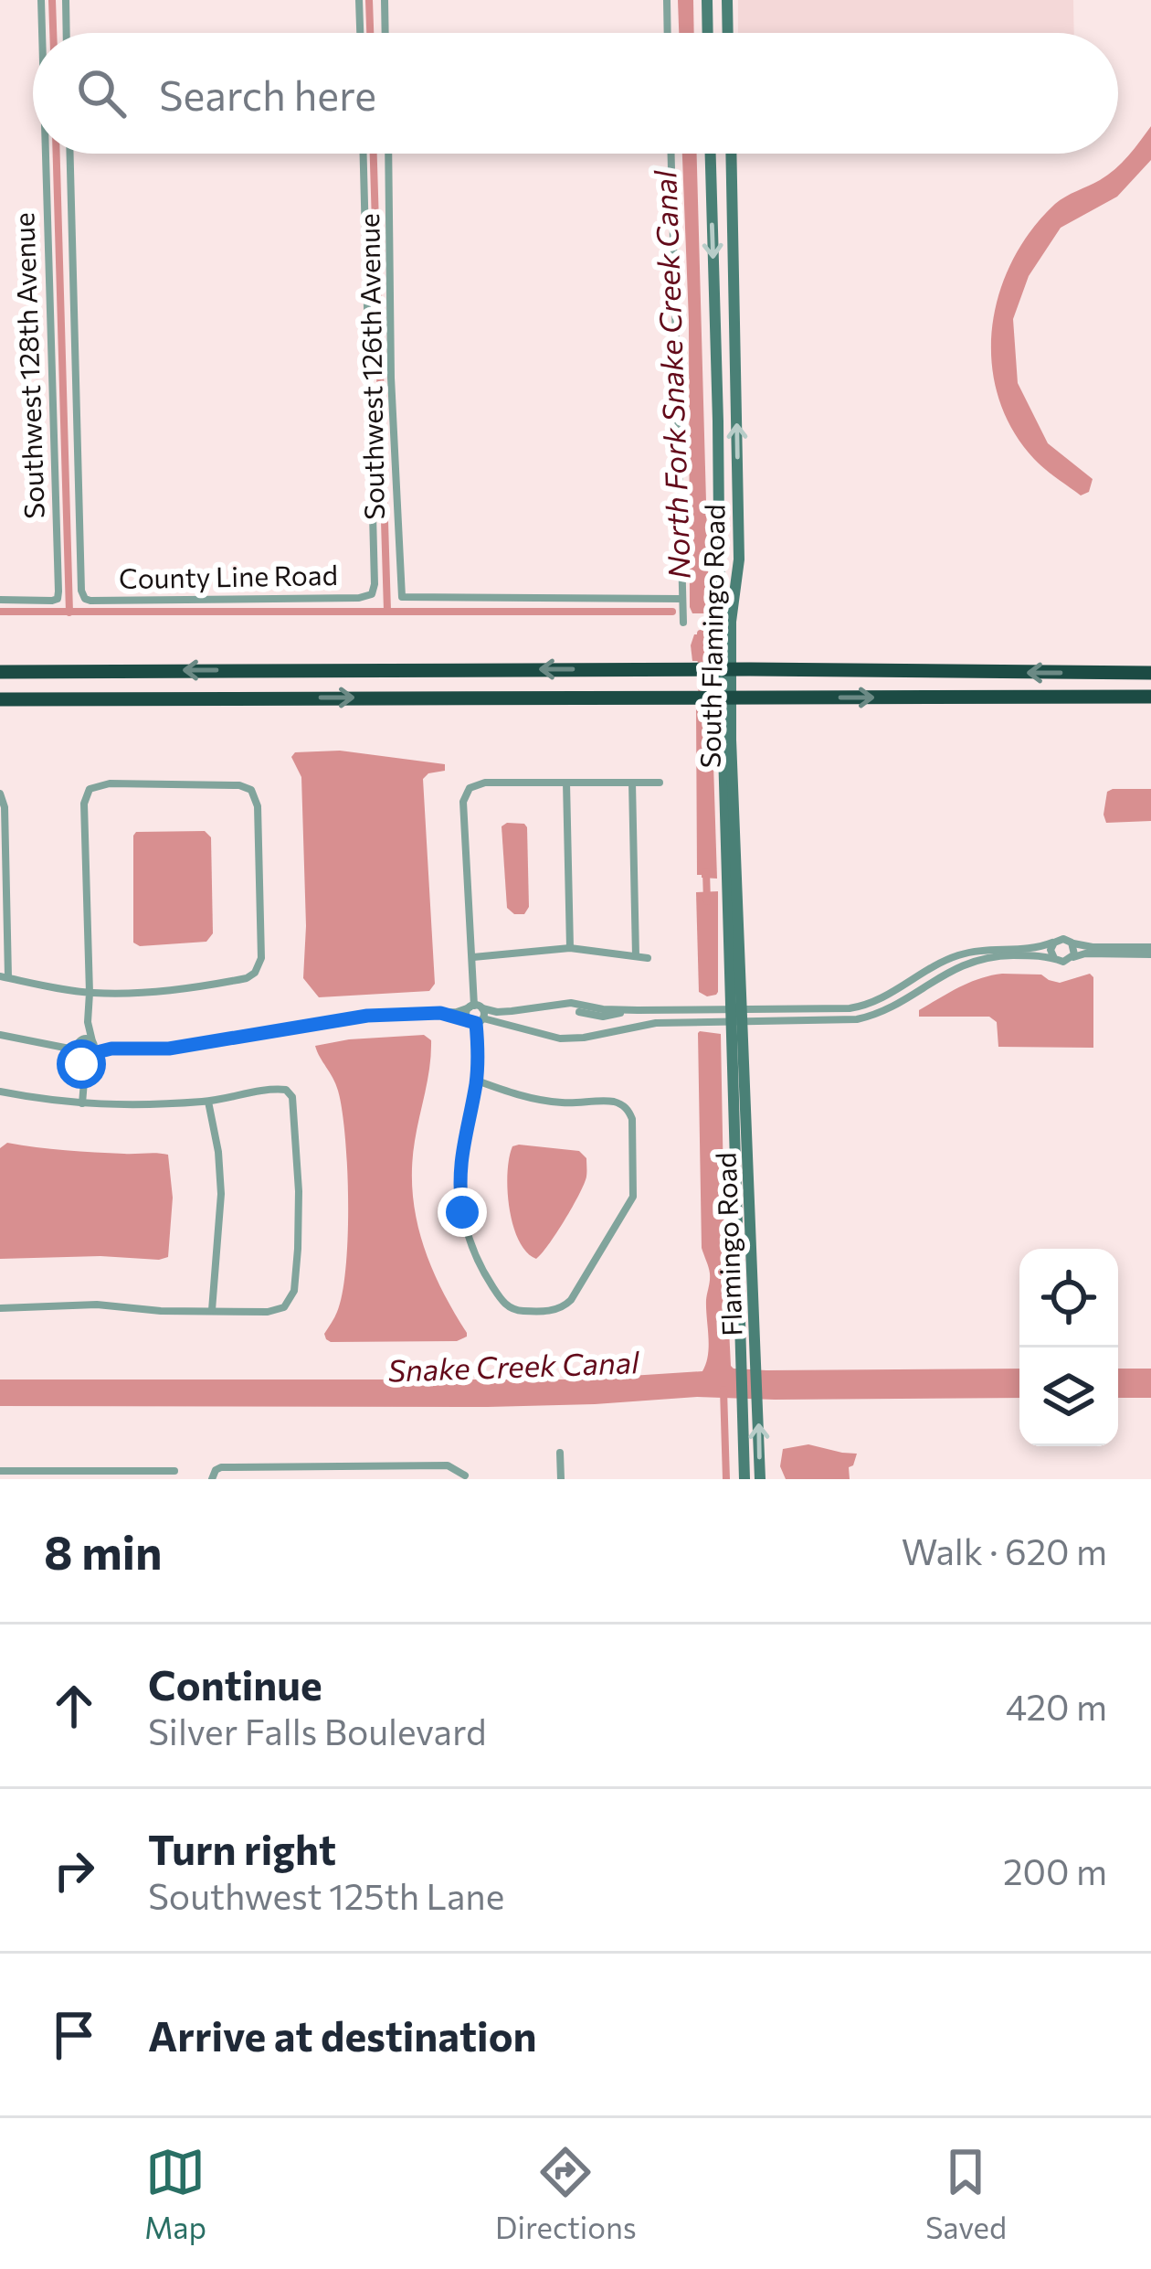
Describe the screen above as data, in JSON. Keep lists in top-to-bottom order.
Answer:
{
  "streets": {
    "main road": ["South Flamingo Road", "Flamingo Road"],
    "street": ["Southwest 128th Avenue", "Southwest 126th Avenue", "County Line Road"]
  },
  "crossings": [
    ["Southwest 128th Avenue", "County Line Road"],
    ["Southwest 126th Avenue", "County Line Road"],
    ["South Flamingo Road", "Flamingo Road"]
  ],
  "water": ["North Fork Snake Creek Canal", "Snake Creek Canal"],
  "page": {
    "search": "Search here",
    "heading": ["8 min", "Walk · 620 m"],
    "list": [
      ["Continue", "Silver Falls Boulevard", "420 m"],
      ["Turn right", "Southwest 125th Lane", "200 m"],
      "Arrive at destination"
    ],
    "nav": ["Map", "Directions", "Saved"]
  }
}
